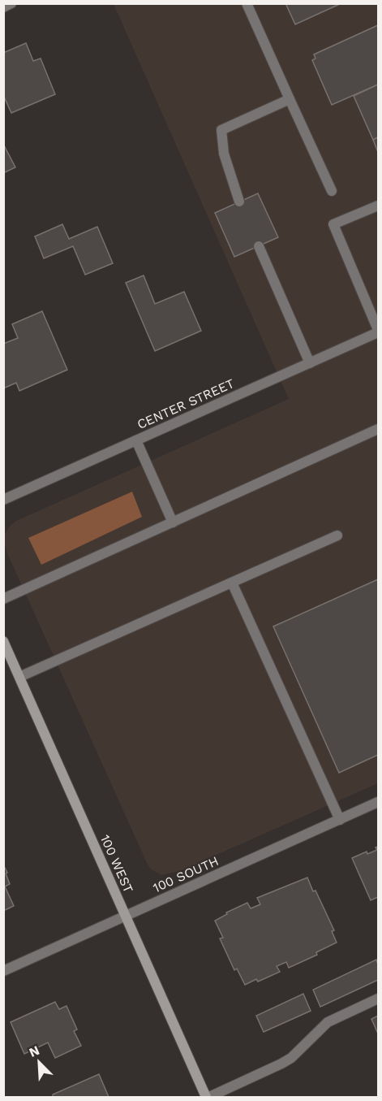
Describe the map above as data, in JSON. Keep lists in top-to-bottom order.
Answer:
{
  "streets": {
    "street": ["CENTER STREET", "100 WEST", "100 SOUTH"]
  },
  "crossings": [
    ["100 WEST", "100 SOUTH"]
  ],
  "north": "top left"
}
